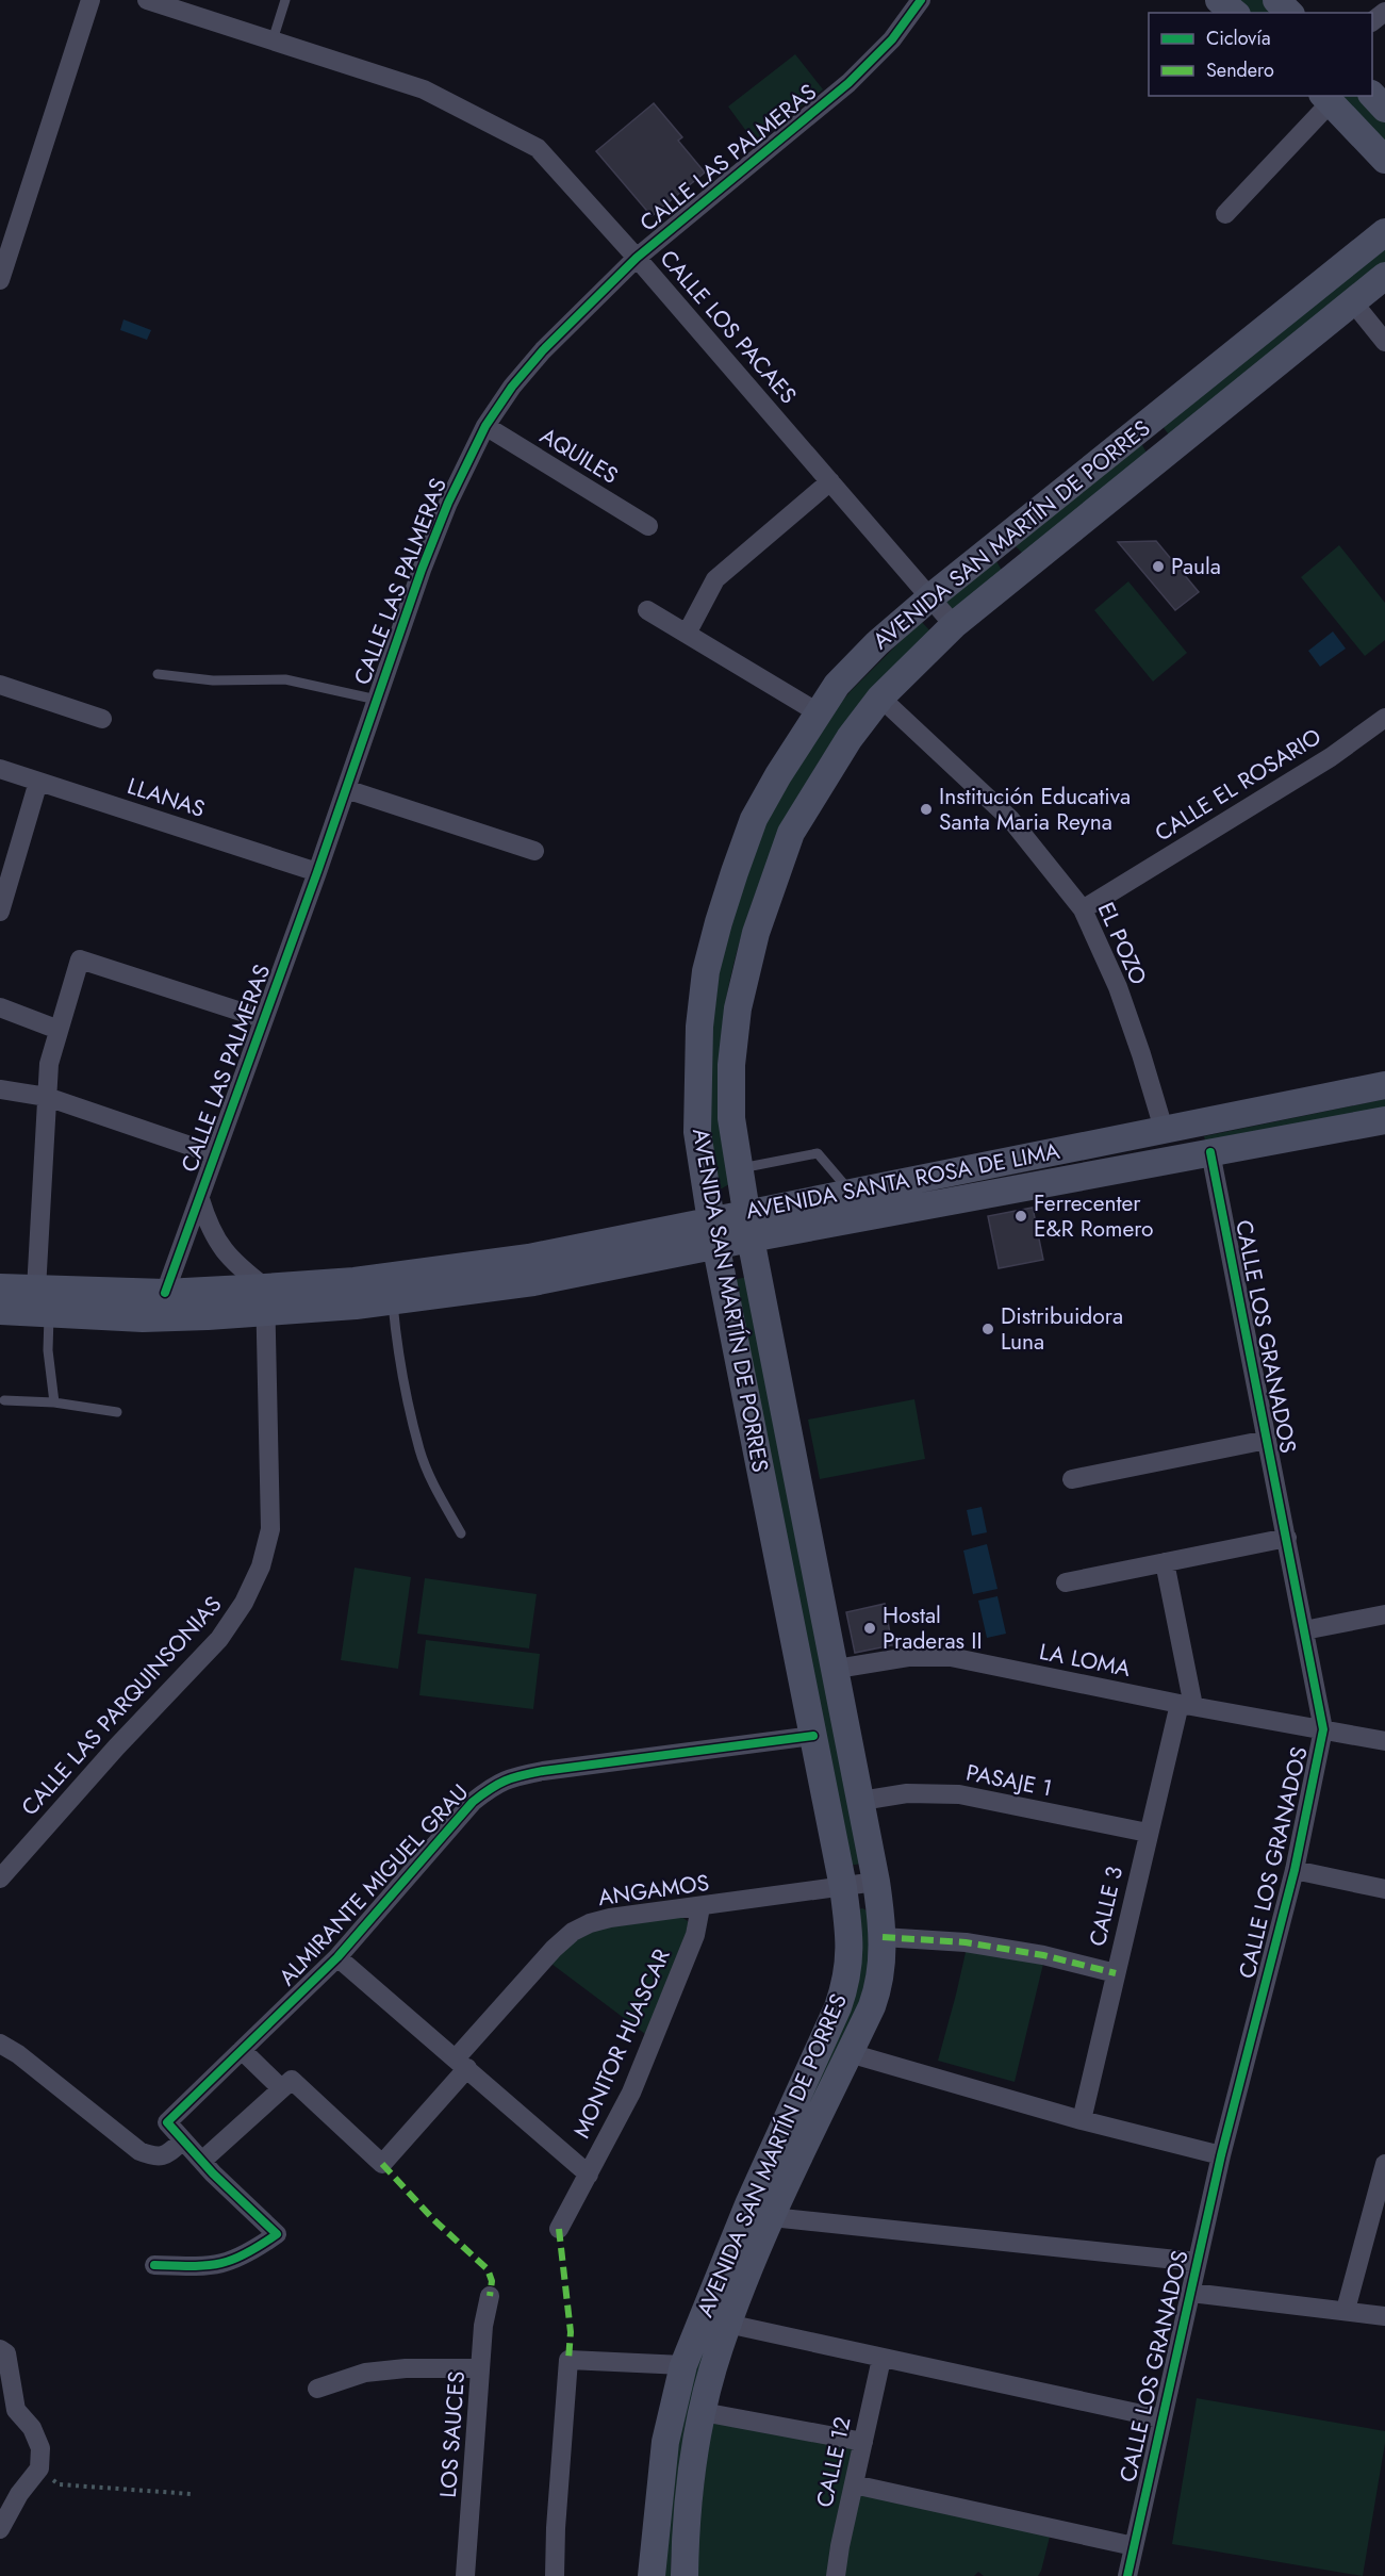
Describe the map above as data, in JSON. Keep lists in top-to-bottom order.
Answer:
{
  "streets": {
    "main road": ["AVENIDA SAN MARTÍN DE PORRES", "AVENIDA SANTA ROSA DE LIMA"],
    "street": [
      "CALLE LAS PALMERAS",
      "CALLE LOS PACAES",
      "AQUILES",
      "CALLE EL ROSARIO",
      "LLANAS",
      "EL POZO",
      "CALLE LOS GRANADOS",
      "LA LOMA",
      "CALLE LAS PARQUINSONIAS",
      "PASAJE 1",
      "ALMIRANTE MIGUEL GRAU",
      "ANGAMOS",
      "CALLE 3",
      "MONITOR HUASCAR",
      "LOS SAUCES",
      "CALLE 12"
    ]
  },
  "crossings": [
    ["CALLE LAS PALMERAS", "CALLE LOS PACAES"],
    ["CALLE LAS PALMERAS", "AQUILES"],
    ["CALLE LAS PALMERAS", "LLANAS"],
    ["CALLE LAS PALMERAS", "AVENIDA SANTA ROSA DE LIMA"],
    ["CALLE LAS PALMERAS", "CALLE LAS PARQUINSONIAS"],
    ["CALLE LOS PACAES", "AVENIDA SAN MARTÍN DE PORRES"],
    ["AVENIDA SAN MARTÍN DE PORRES", "EL POZO"],
    ["AVENIDA SAN MARTÍN DE PORRES", "AVENIDA SANTA ROSA DE LIMA"],
    ["AVENIDA SAN MARTÍN DE PORRES", "LA LOMA"],
    ["AVENIDA SAN MARTÍN DE PORRES", "PASAJE 1"],
    ["AVENIDA SAN MARTÍN DE PORRES", "ALMIRANTE MIGUEL GRAU"],
    ["AVENIDA SAN MARTÍN DE PORRES", "ANGAMOS"],
    ["CALLE EL ROSARIO", "EL POZO"],
    ["EL POZO", "AVENIDA SANTA ROSA DE LIMA"],
    ["AVENIDA SANTA ROSA DE LIMA", "CALLE LOS GRANADOS"],
    ["AVENIDA SANTA ROSA DE LIMA", "CALLE LAS PARQUINSONIAS"],
    ["CALLE LOS GRANADOS", "LA LOMA"],
    ["LA LOMA", "CALLE 3"],
    ["PASAJE 1", "CALLE 3"],
    ["ANGAMOS", "MONITOR HUASCAR"]
  ],
  "places": [
    "Paula",
    "Institución Educativa Santa Maria Reyna",
    "Ferrecenter E&R Romero",
    "Distribuidora Luna",
    "Hostal Praderas II"
  ],
  "legend": ["Ciclovía", "Sendero"]
}
